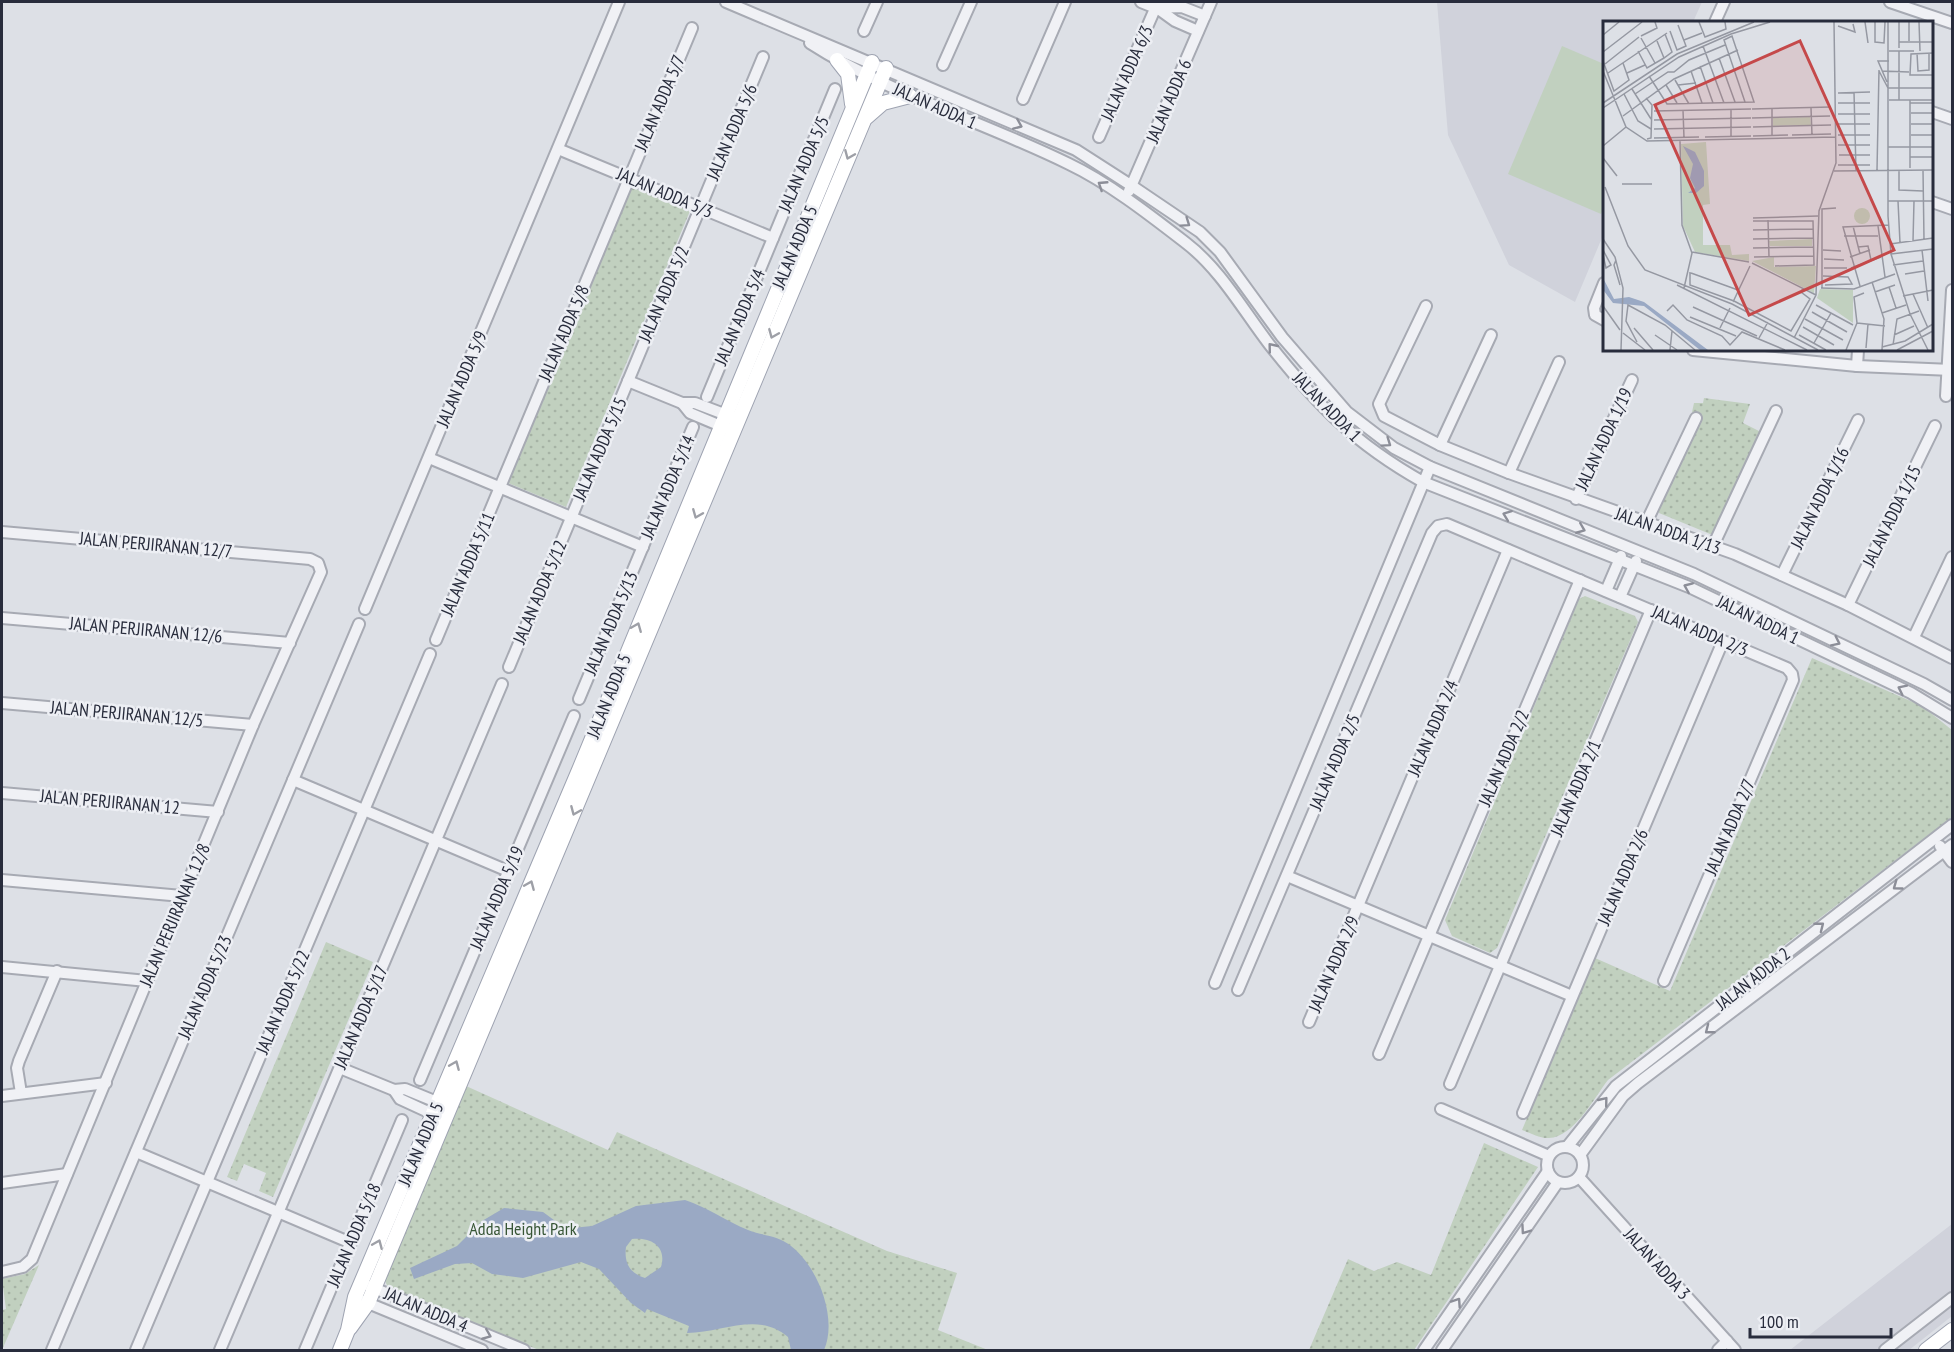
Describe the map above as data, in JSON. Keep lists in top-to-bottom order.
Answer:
{
  "streets": {
    "main road": ["JALAN ADDA 5"],
    "street": [
      "JALAN ADDA 6/3",
      "JALAN ADDA 6",
      "JALAN ADDA 5/7",
      "JALAN ADDA 1",
      "JALAN ADDA 5/6",
      "JALAN ADDA 5/5",
      "JALAN ADDA 5/3",
      "JALAN ADDA 5/2",
      "JALAN ADDA 5/4",
      "JALAN ADDA 5/8",
      "JALAN ADDA 5/9",
      "JALAN ADDA 1/19",
      "JALAN ADDA 5/15",
      "JALAN ADDA 5/14",
      "JALAN ADDA 1/16",
      "JALAN ADDA 1/15",
      "JALAN ADDA 1/13",
      "JALAN PERJIRANAN 12/7",
      "JALAN ADDA 5/11",
      "JALAN ADDA 5/12",
      "JALAN ADDA 5/13",
      "JALAN PERJIRANAN 12/6",
      "JALAN ADDA 2/3",
      "JALAN PERJIRANAN 12/5",
      "JALAN ADDA 2/4",
      "JALAN ADDA 2/2",
      "JALAN ADDA 2/5",
      "JALAN ADDA 2/1",
      "JALAN PERJIRANAN 12",
      "JALAN ADDA 2/7",
      "JALAN ADDA 2/6",
      "JALAN ADDA 5/19",
      "JALAN PERJIRANAN 12/8",
      "JALAN ADDA 2/9",
      "JALAN ADDA 2",
      "JALAN ADDA 5/23",
      "JALAN ADDA 5/22",
      "JALAN ADDA 5/17",
      "JALAN ADDA 5/18",
      "JALAN ADDA 3",
      "JALAN ADDA 4"
    ]
  },
  "crossings": [
    ["JALAN ADDA 6", "JALAN ADDA 1"],
    ["JALAN ADDA 5/7", "JALAN ADDA 5/3"],
    ["JALAN ADDA 5/7", "JALAN ADDA 5/8"],
    ["JALAN ADDA 1", "JALAN ADDA 5"],
    ["JALAN ADDA 5/6", "JALAN ADDA 5/3"],
    ["JALAN ADDA 5/6", "JALAN ADDA 5/2"],
    ["JALAN ADDA 5/5", "JALAN ADDA 5/3"],
    ["JALAN ADDA 5/5", "JALAN ADDA 5/4"],
    ["JALAN ADDA 5/3", "JALAN ADDA 5/2"],
    ["JALAN ADDA 5/3", "JALAN ADDA 5/4"],
    ["JALAN ADDA 5/3", "JALAN ADDA 5/8"],
    ["JALAN ADDA 5/3", "JALAN ADDA 5/9"],
    ["JALAN ADDA 5", "JALAN ADDA 4"],
    ["JALAN ADDA 5/2", "JALAN ADDA 5/15"],
    ["JALAN ADDA 5/8", "JALAN ADDA 5/11"],
    ["JALAN ADDA 1/19", "JALAN ADDA 1/13"],
    ["JALAN ADDA 5/15", "JALAN ADDA 5/12"],
    ["JALAN ADDA 5/14", "JALAN ADDA 5/13"],
    ["JALAN ADDA 1/16", "JALAN ADDA 1/13"],
    ["JALAN ADDA 1/15", "JALAN ADDA 1/13"],
    ["JALAN PERJIRANAN 12/7", "JALAN PERJIRANAN 12/8"],
    ["JALAN PERJIRANAN 12/6", "JALAN PERJIRANAN 12/8"],
    ["JALAN ADDA 2/3", "JALAN ADDA 2/2"],
    ["JALAN ADDA 2/3", "JALAN ADDA 2/1"],
    ["JALAN ADDA 2/3", "JALAN ADDA 2/7"],
    ["JALAN ADDA 2/3", "JALAN ADDA 2/6"],
    ["JALAN PERJIRANAN 12/5", "JALAN PERJIRANAN 12/8"],
    ["JALAN ADDA 2/4", "JALAN ADDA 2/5"],
    ["JALAN ADDA 2/4", "JALAN ADDA 2/9"],
    ["JALAN PERJIRANAN 12", "JALAN PERJIRANAN 12/8"],
    ["JALAN ADDA 2", "JALAN ADDA 3"]
  ],
  "parks": ["Adda Height Park"],
  "scale_bar": "100 m"
}
